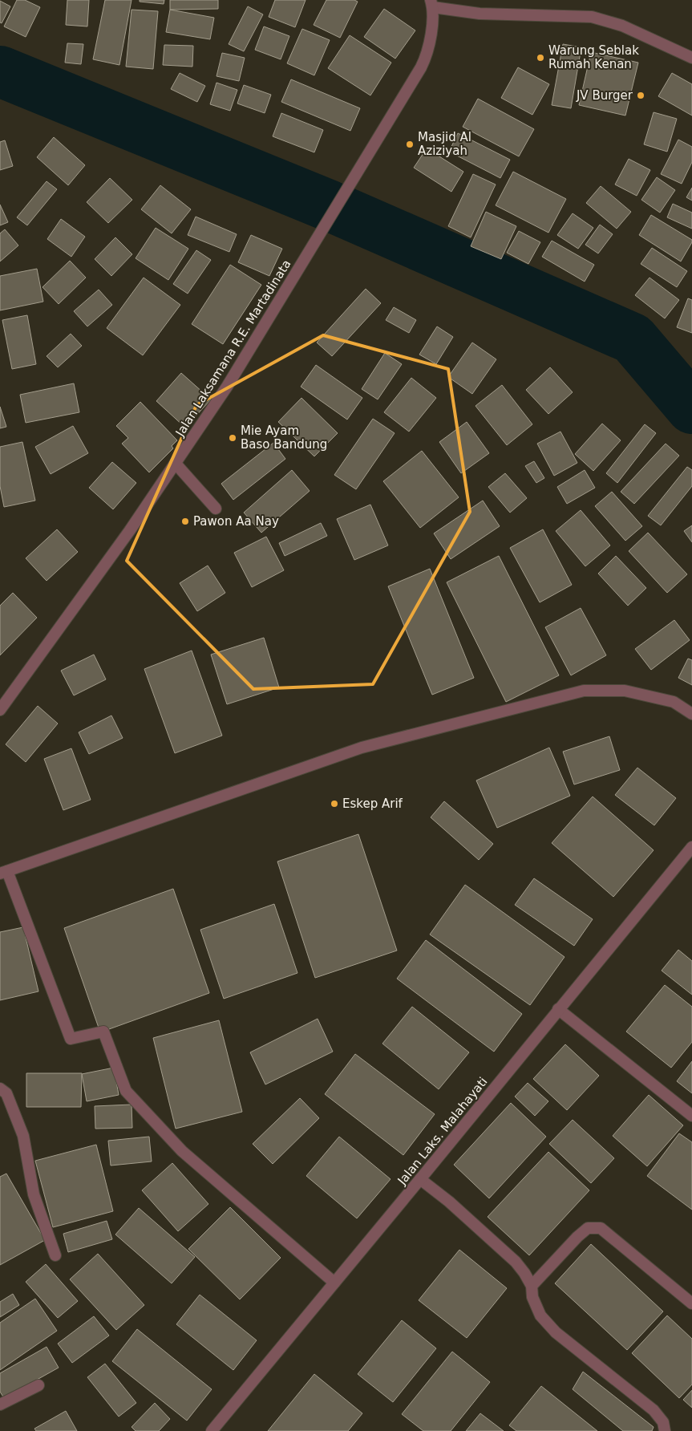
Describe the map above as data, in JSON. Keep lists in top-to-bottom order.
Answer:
{
  "streets": {
    "street": ["Jalan Laksamana R.E. Martadinata", "Jalan Laks. Malahayati"]
  },
  "places": [
    "Warung Seblak Rumah Kenan",
    "JV Burger",
    "Masjid Al Aziziyah",
    "Mie Ayam Baso Bandung",
    "Pawon Aa Nay",
    "Eskep Arif"
  ]
}
